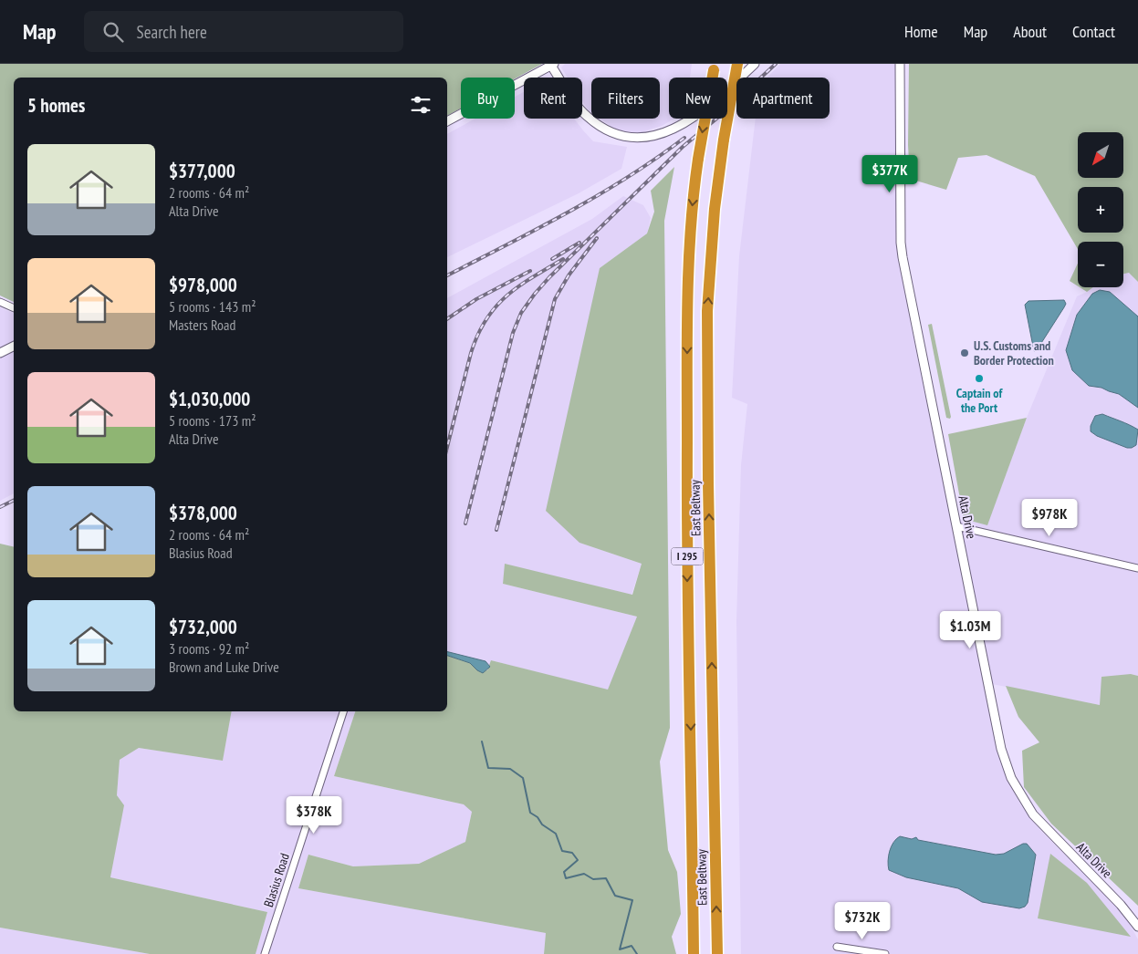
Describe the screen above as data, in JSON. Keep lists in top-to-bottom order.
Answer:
{
  "streets": {
    "highway": ["East Beltway", "I 295"],
    "street": ["Alta Drive", "Blasius Road"]
  },
  "places": ["U.S. Customs and Border Protection", "Captain of the Port"],
  "north": "bottom left",
  "page": {
    "header": "Map",
    "search": "Search here",
    "nav": [
      "Home",
      "Map",
      "About",
      "Contact"
    ],
    "chip": [
      "Buy",
      "Rent",
      "Filters",
      "New",
      "Apartment"
    ],
    "heading": "5 homes",
    "map_buttons": ["+", "−"],
    "list": [
      {
        "name": "$377,000",
        "note": "2 rooms · 64 m² · Alta Drive"
      },
      {
        "name": "$978,000",
        "note": "5 rooms · 143 m² · Masters Road"
      },
      {
        "name": "$1,030,000",
        "note": "5 rooms · 173 m² · Alta Drive"
      },
      {
        "name": "$378,000",
        "note": "2 rooms · 64 m² · Blasius Road"
      },
      {
        "name": "$732,000",
        "note": "3 rooms · 92 m² · Brown and Luke Drive"
      }
    ],
    "price": [
      "$377K",
      "$978K",
      "$1.03M",
      "$378K",
      "$732K"
    ]
  }
}
